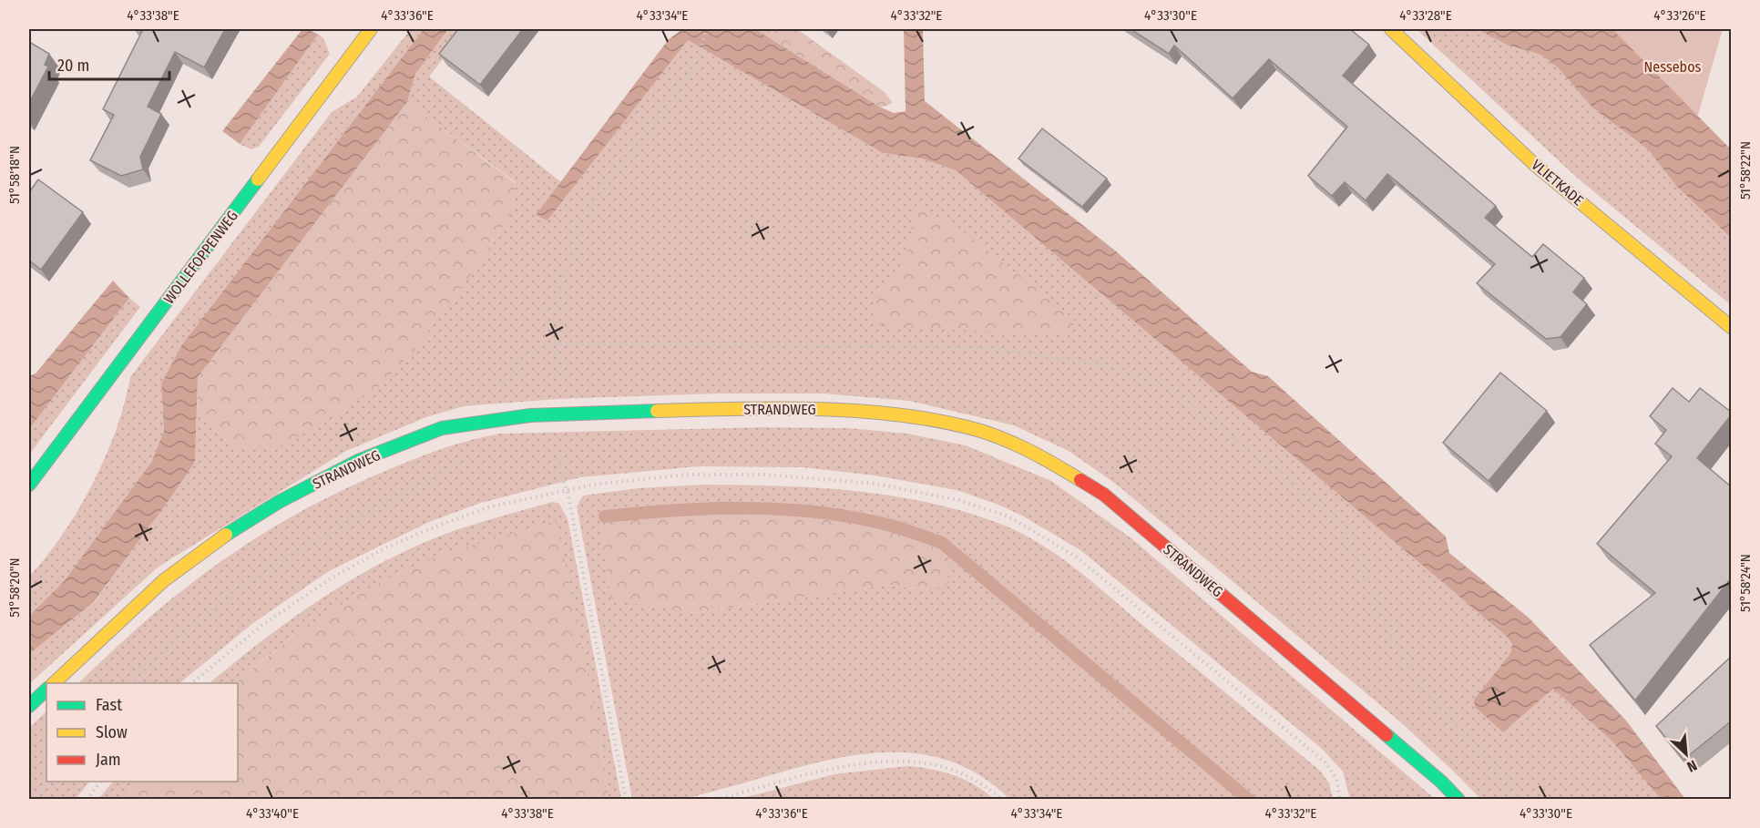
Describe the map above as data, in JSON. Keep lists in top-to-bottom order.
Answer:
{
  "streets": {
    "street": ["VLIETKADE", "WOLLEFOPPENWEG", "STRANDWEG"]
  },
  "parks": ["Nessebos"],
  "legend": ["Fast", "Slow", "Jam"],
  "scale_bar": "20 m",
  "north": "bottom right",
  "coordinates": [
    "4°33'38\"E",
    "4°33'36\"E",
    "4°33'34\"E",
    "4°33'32\"E",
    "4°33'30\"E",
    "4°33'28\"E",
    "4°33'26\"E",
    "51°58'22\"N",
    "51°58'18\"N",
    "51°58'24\"N",
    "51°58'20\"N",
    "4°33'40\"E"
  ]
}
